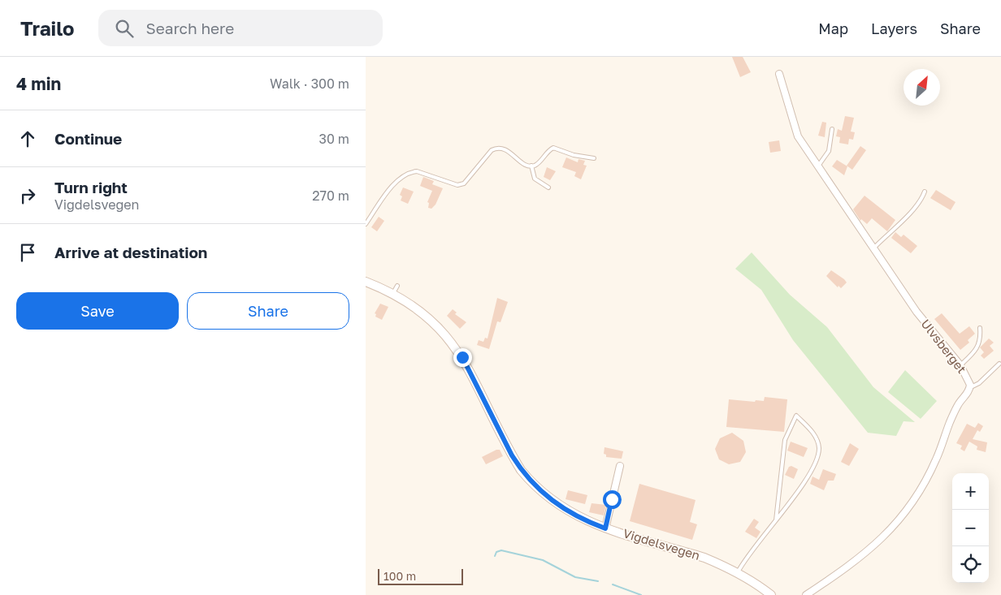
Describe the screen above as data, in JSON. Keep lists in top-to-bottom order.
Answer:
{
  "streets": {
    "main road": ["Vigdelsvegen"],
    "street": ["Ulvsberget"]
  },
  "scale_bar": "100 m",
  "north": "top right",
  "page": {
    "header": "Trailo",
    "search": "Search here",
    "nav": ["Map", "Layers", "Share"],
    "heading": ["4 min", "Walk · 300 m"],
    "list": [
      ["Continue", "30 m"],
      ["Turn right", "Vigdelsvegen", "270 m"],
      "Arrive at destination"
    ],
    "buttons": ["Save", "Share"],
    "map_buttons": ["+", "−"],
    "scale": "100 m"
  }
}
